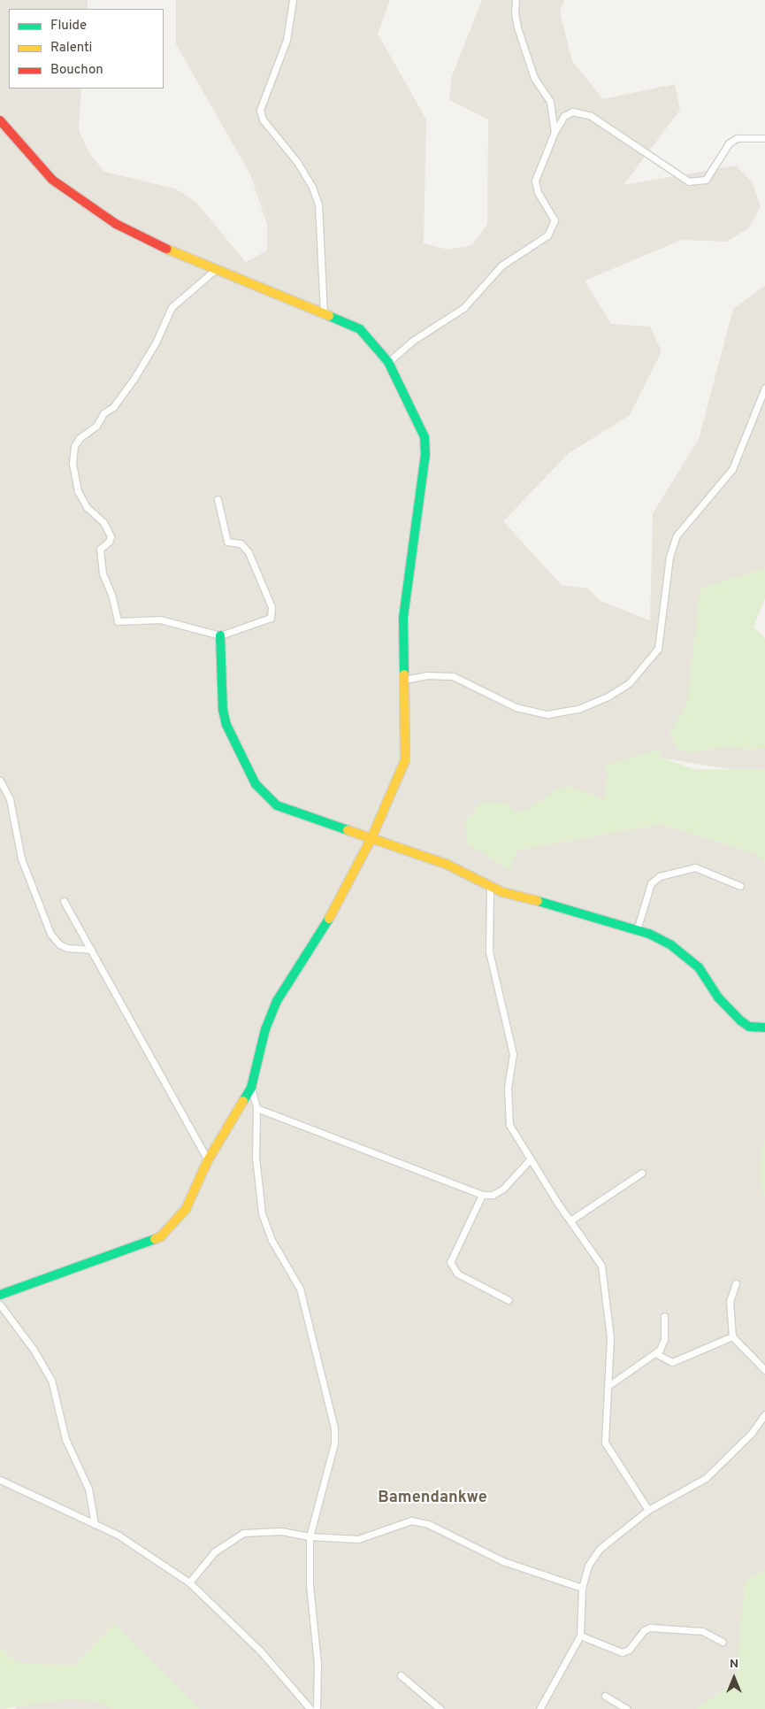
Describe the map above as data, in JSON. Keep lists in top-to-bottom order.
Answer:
{
  "districts": ["Bamendankwe"],
  "legend": ["Fluide", "Ralenti", "Bouchon"],
  "north": "top"
}
